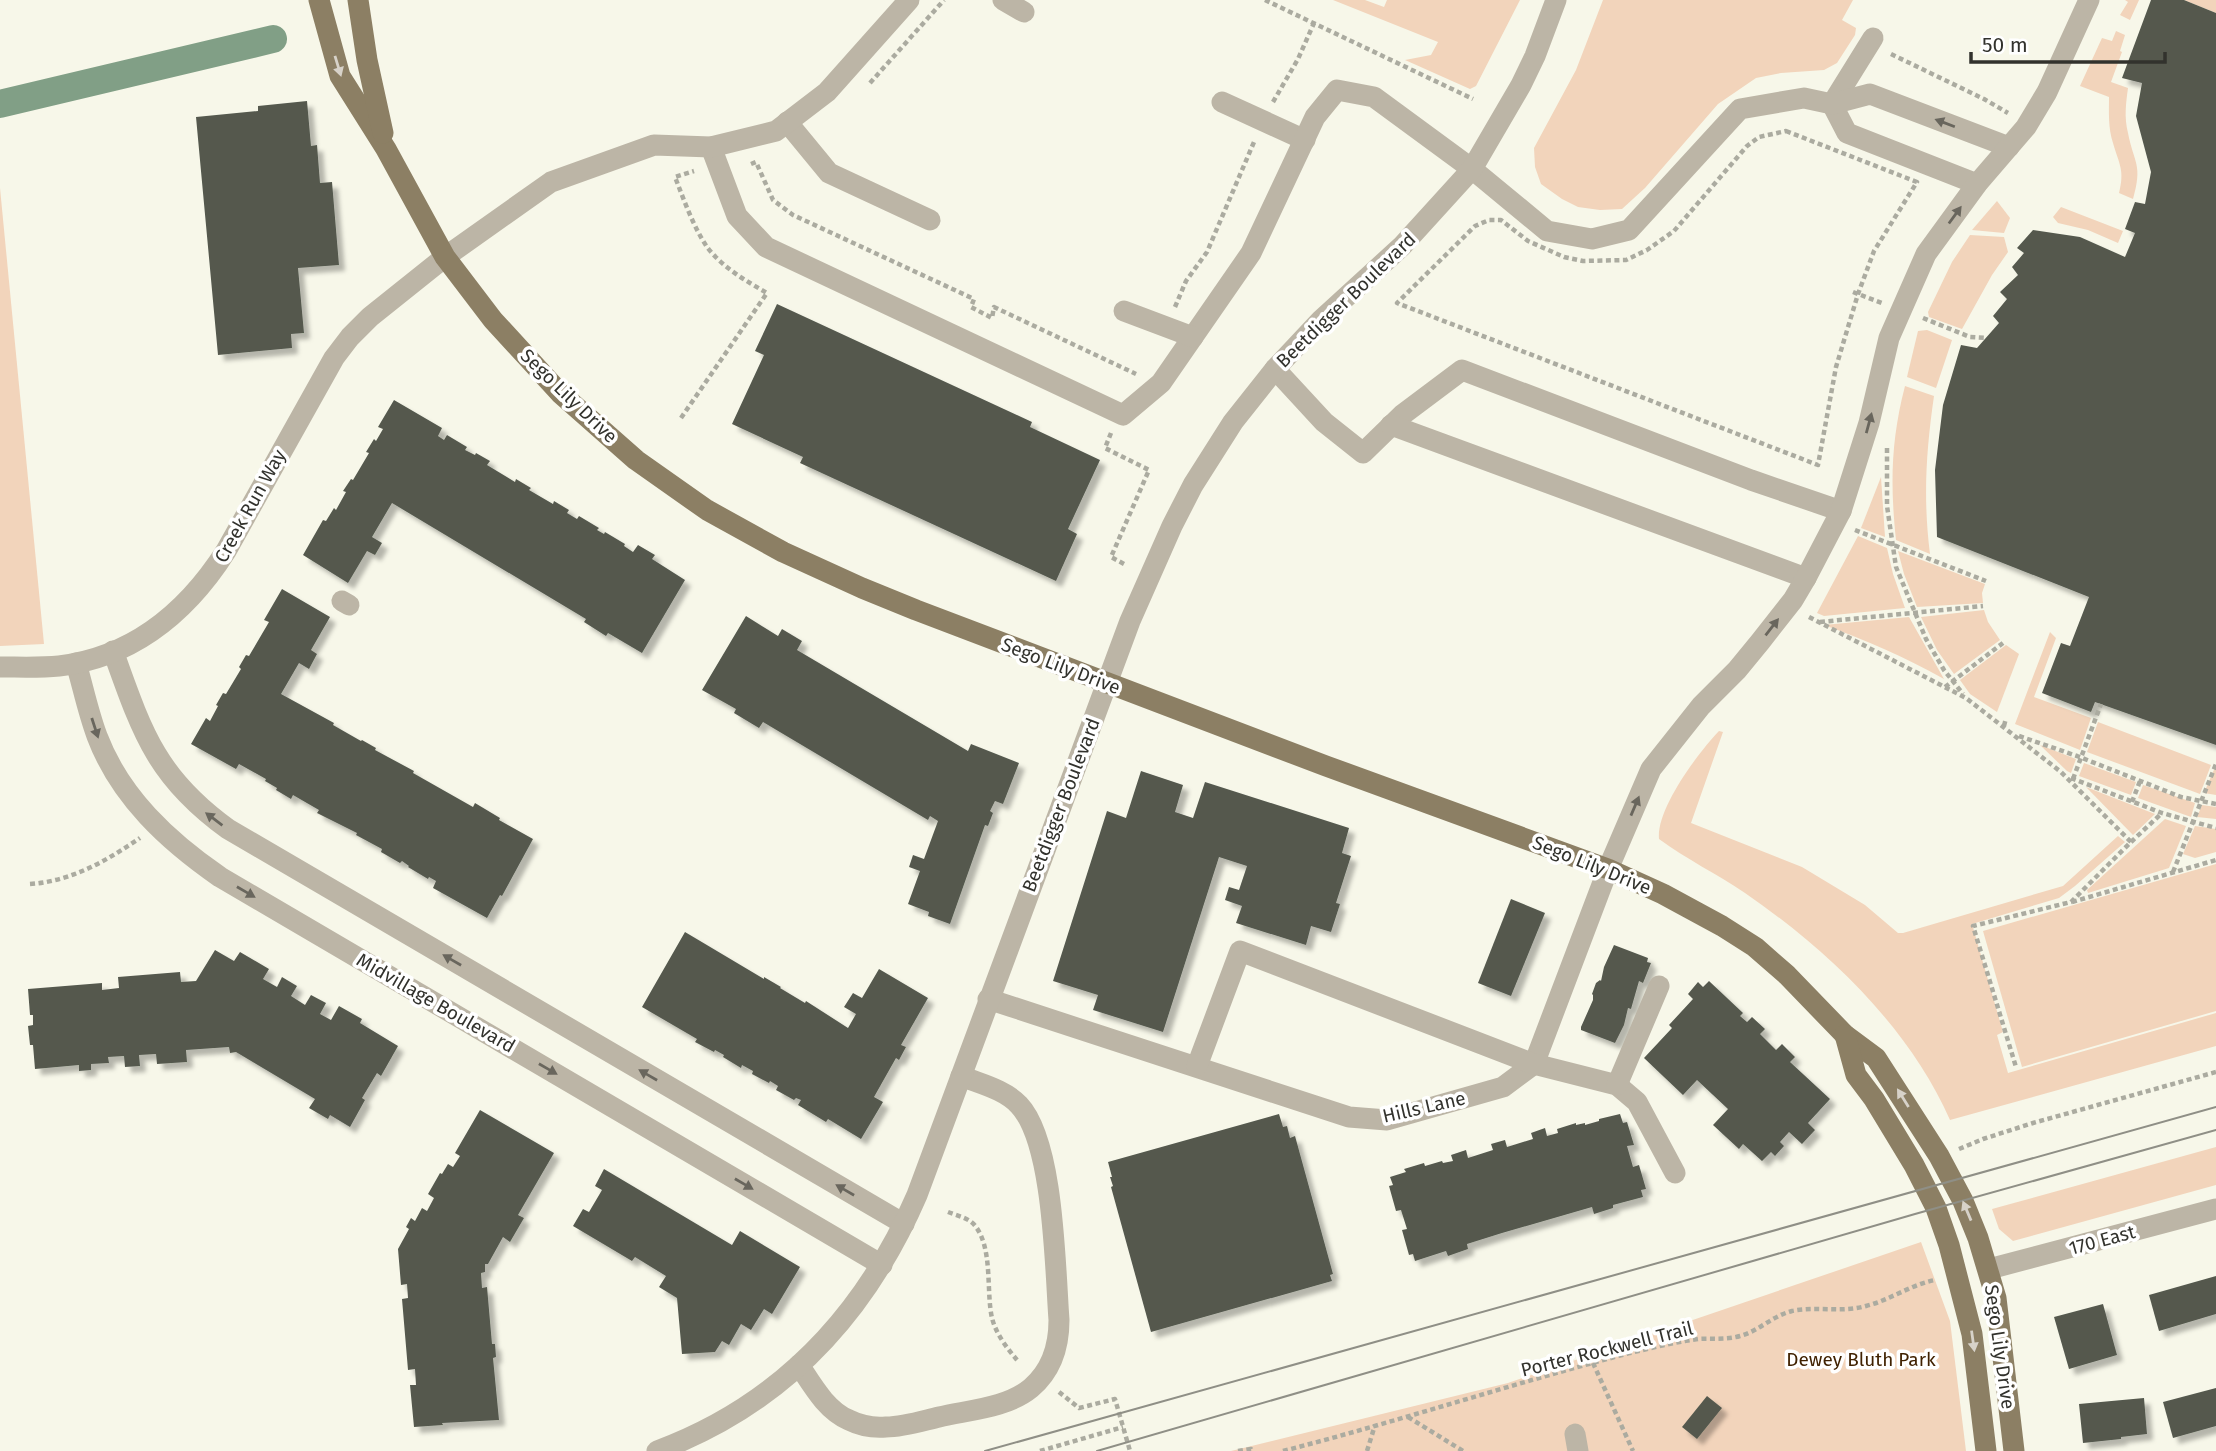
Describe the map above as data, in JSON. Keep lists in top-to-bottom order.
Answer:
{
  "streets": {
    "main road": ["Sego Lily Drive"],
    "street": [
      "Beetdigger Boulevard",
      "Creek Run Way",
      "Midvillage Boulevard",
      "Hills Lane",
      "170 East"
    ],
    "path": ["Porter Rockwell Trail"]
  },
  "crossings": [
    ["Beetdigger Boulevard", "Sego Lily Drive"],
    ["Beetdigger Boulevard", "Midvillage Boulevard"],
    ["Beetdigger Boulevard", "Hills Lane"],
    ["Sego Lily Drive", "Creek Run Way"],
    ["Sego Lily Drive", "170 East"],
    ["Creek Run Way", "Midvillage Boulevard"]
  ],
  "parks": ["Dewey Bluth Park"],
  "scale_bar": "50 m"
}
